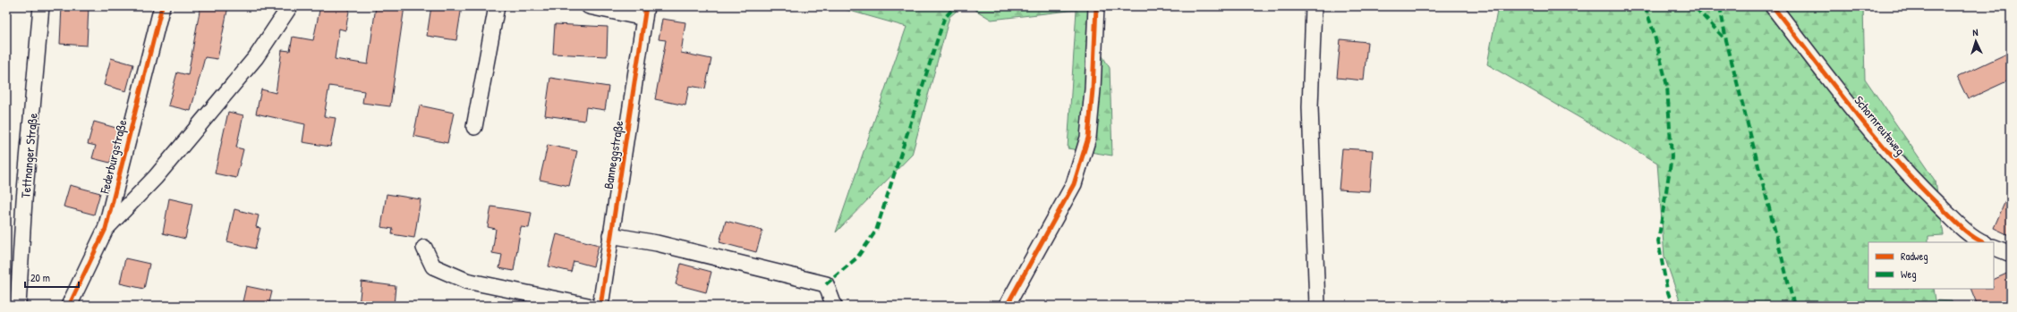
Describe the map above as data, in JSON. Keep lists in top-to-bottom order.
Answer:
{
  "streets": {
    "street": [
      "Schornreuteweg",
      "Banneggstraße",
      "Tettnanger Straße",
      "Federburgstraße"
    ]
  },
  "legend": ["Radweg", "Weg"],
  "scale_bar": "20 m",
  "north": "top"
}
